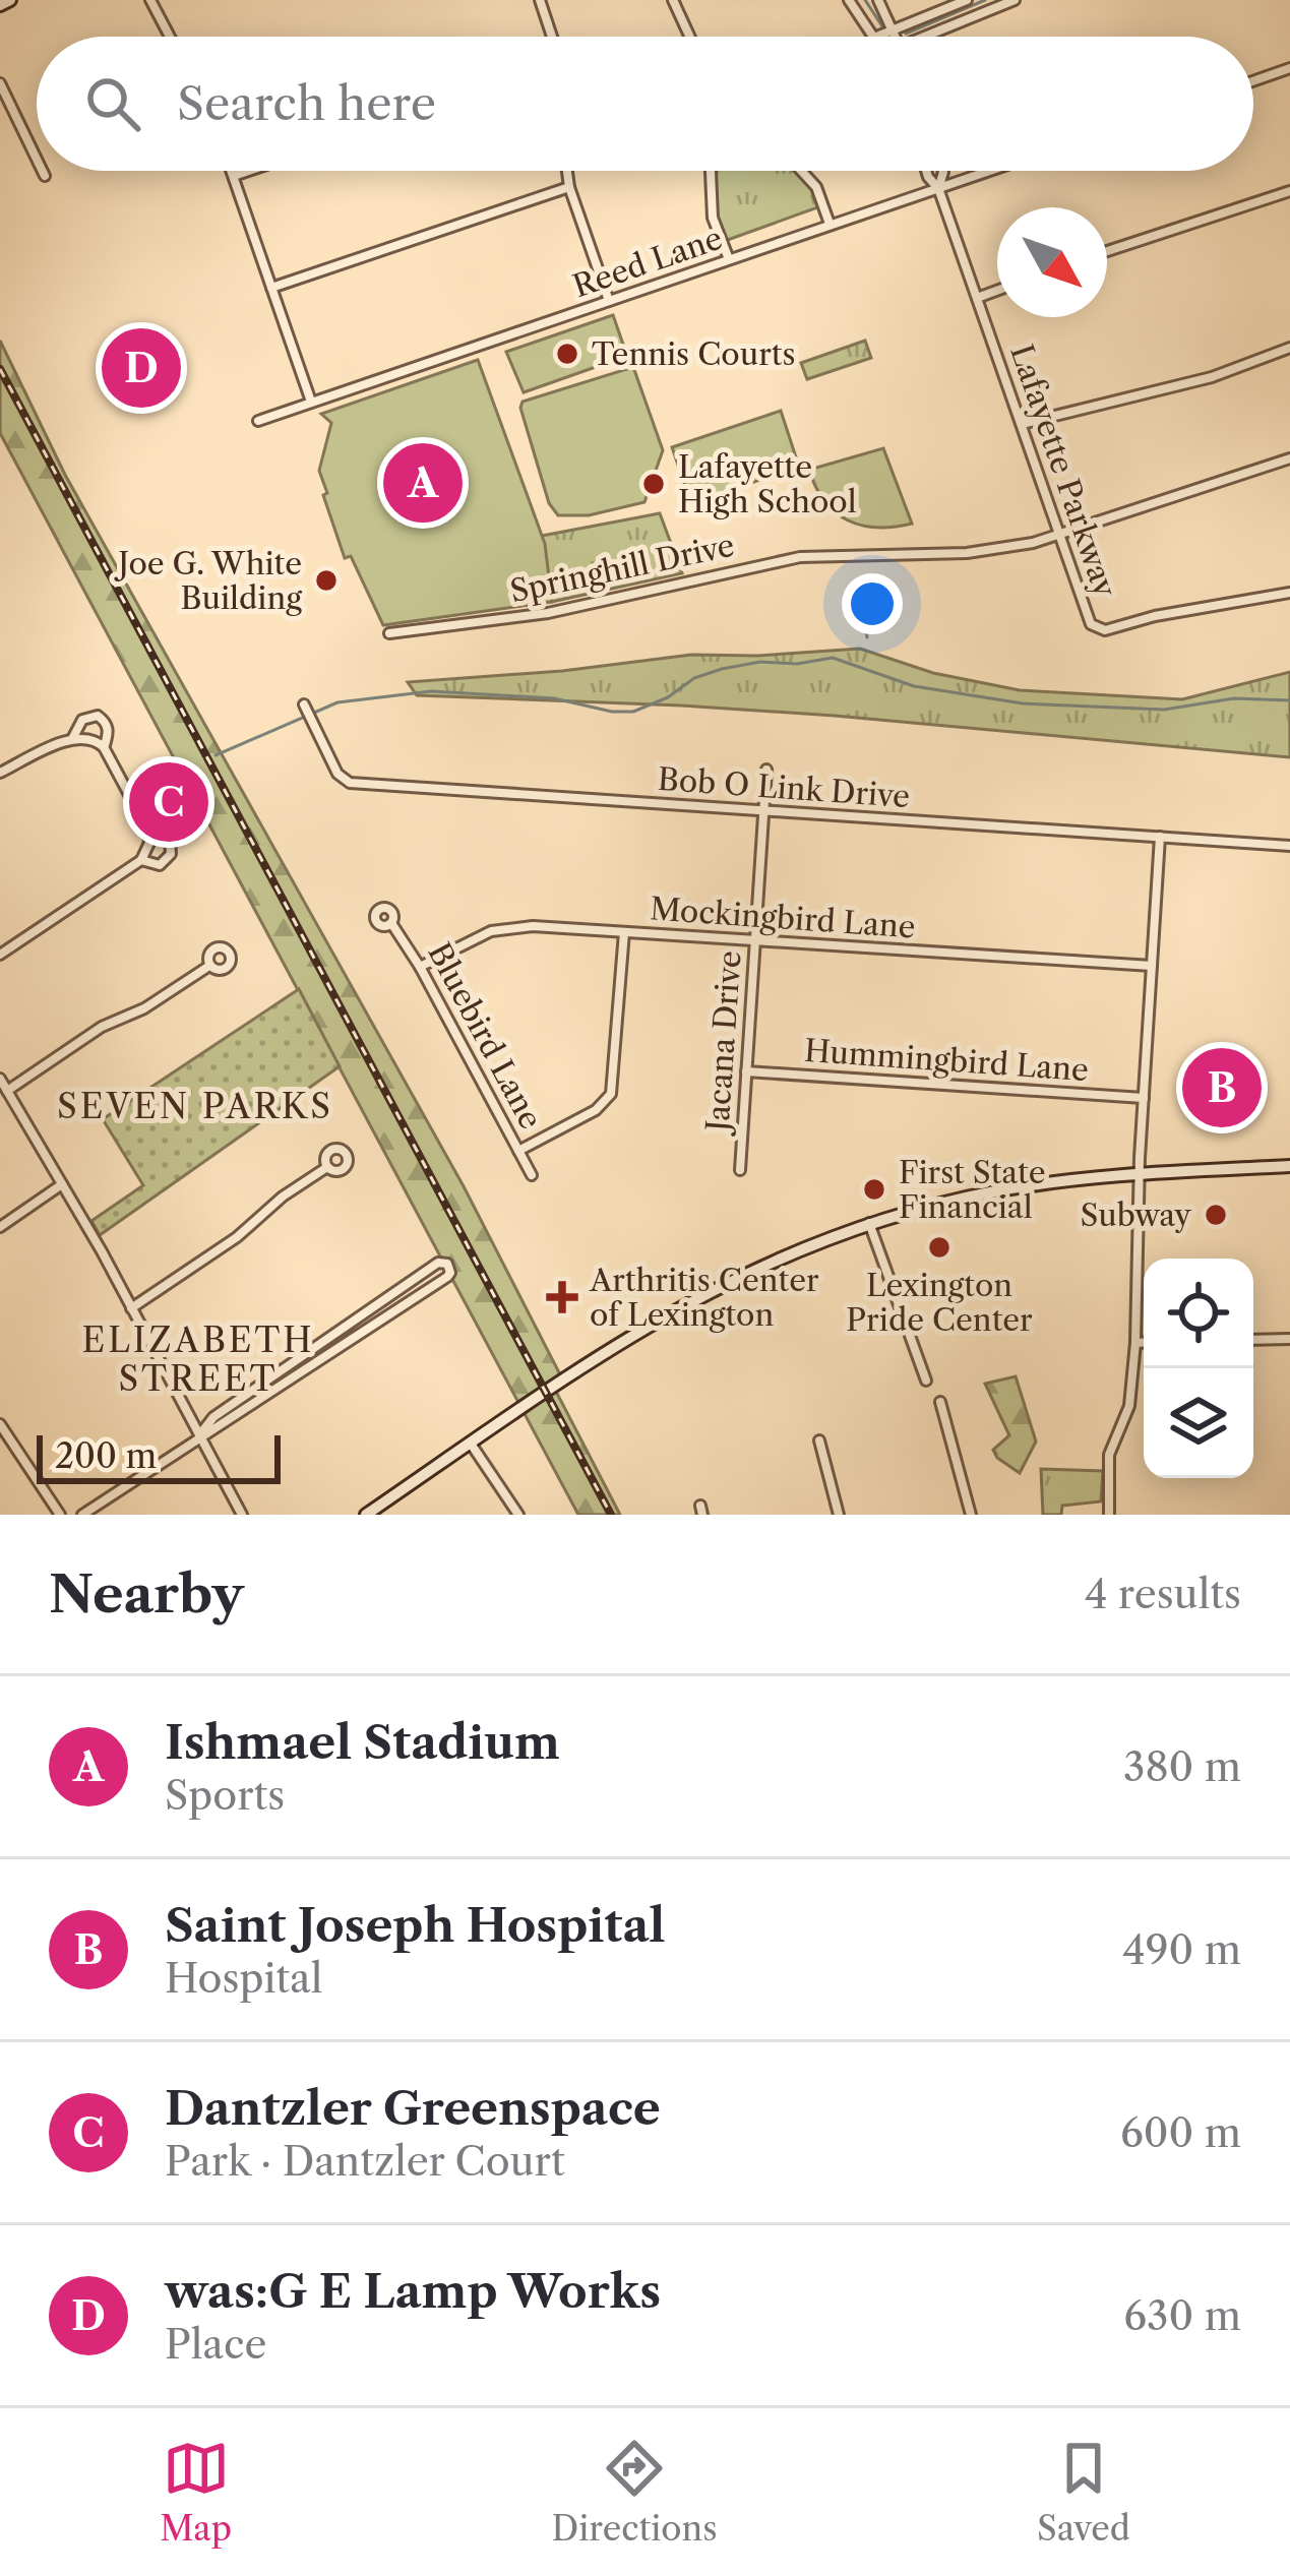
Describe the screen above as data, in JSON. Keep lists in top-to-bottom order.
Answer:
{
  "streets": {
    "street": [
      "Reed Lane",
      "Lafayette Parkway",
      "Springhill Drive",
      "Bob O Link Drive",
      "Mockingbird Lane",
      "Bluebird Lane",
      "Jacana Drive",
      "Hummingbird Lane"
    ]
  },
  "crossings": [
    ["Reed Lane", "Lafayette Parkway"],
    ["Lafayette Parkway", "Springhill Drive"],
    ["Bob O Link Drive", "Jacana Drive"],
    ["Mockingbird Lane", "Bluebird Lane"],
    ["Mockingbird Lane", "Jacana Drive"],
    ["Jacana Drive", "Hummingbird Lane"]
  ],
  "districts": ["SEVEN PARKS", "ELIZABETH STREET"],
  "places": {
    "other": [
      "Tennis Courts",
      "Lafayette High School",
      "Joe G. White Building",
      "First State Financial",
      "Subway",
      "Lexington Pride Center"
    ],
    "health": ["Arthritis Center of Lexington"]
  },
  "scale_bar": "200 m",
  "north": "bottom right",
  "page": {
    "search": "Search here",
    "pins": [
      "D",
      "A",
      "C",
      "B"
    ],
    "scale": "200 m",
    "heading": ["Nearby", "4 results"],
    "list": [
      {
        "mark": "A",
        "name": "Ishmael Stadium",
        "note": "Sports",
        "value": "380 m"
      },
      {
        "mark": "B",
        "name": "Saint Joseph Hospital",
        "note": "Hospital",
        "value": "490 m"
      },
      {
        "mark": "C",
        "name": "Dantzler Greenspace",
        "note": "Park · Dantzler Court",
        "value": "600 m"
      },
      {
        "mark": "D",
        "name": "was:G E Lamp Works",
        "note": "Place",
        "value": "630 m"
      }
    ],
    "nav": ["Map", "Directions", "Saved"]
  }
}
